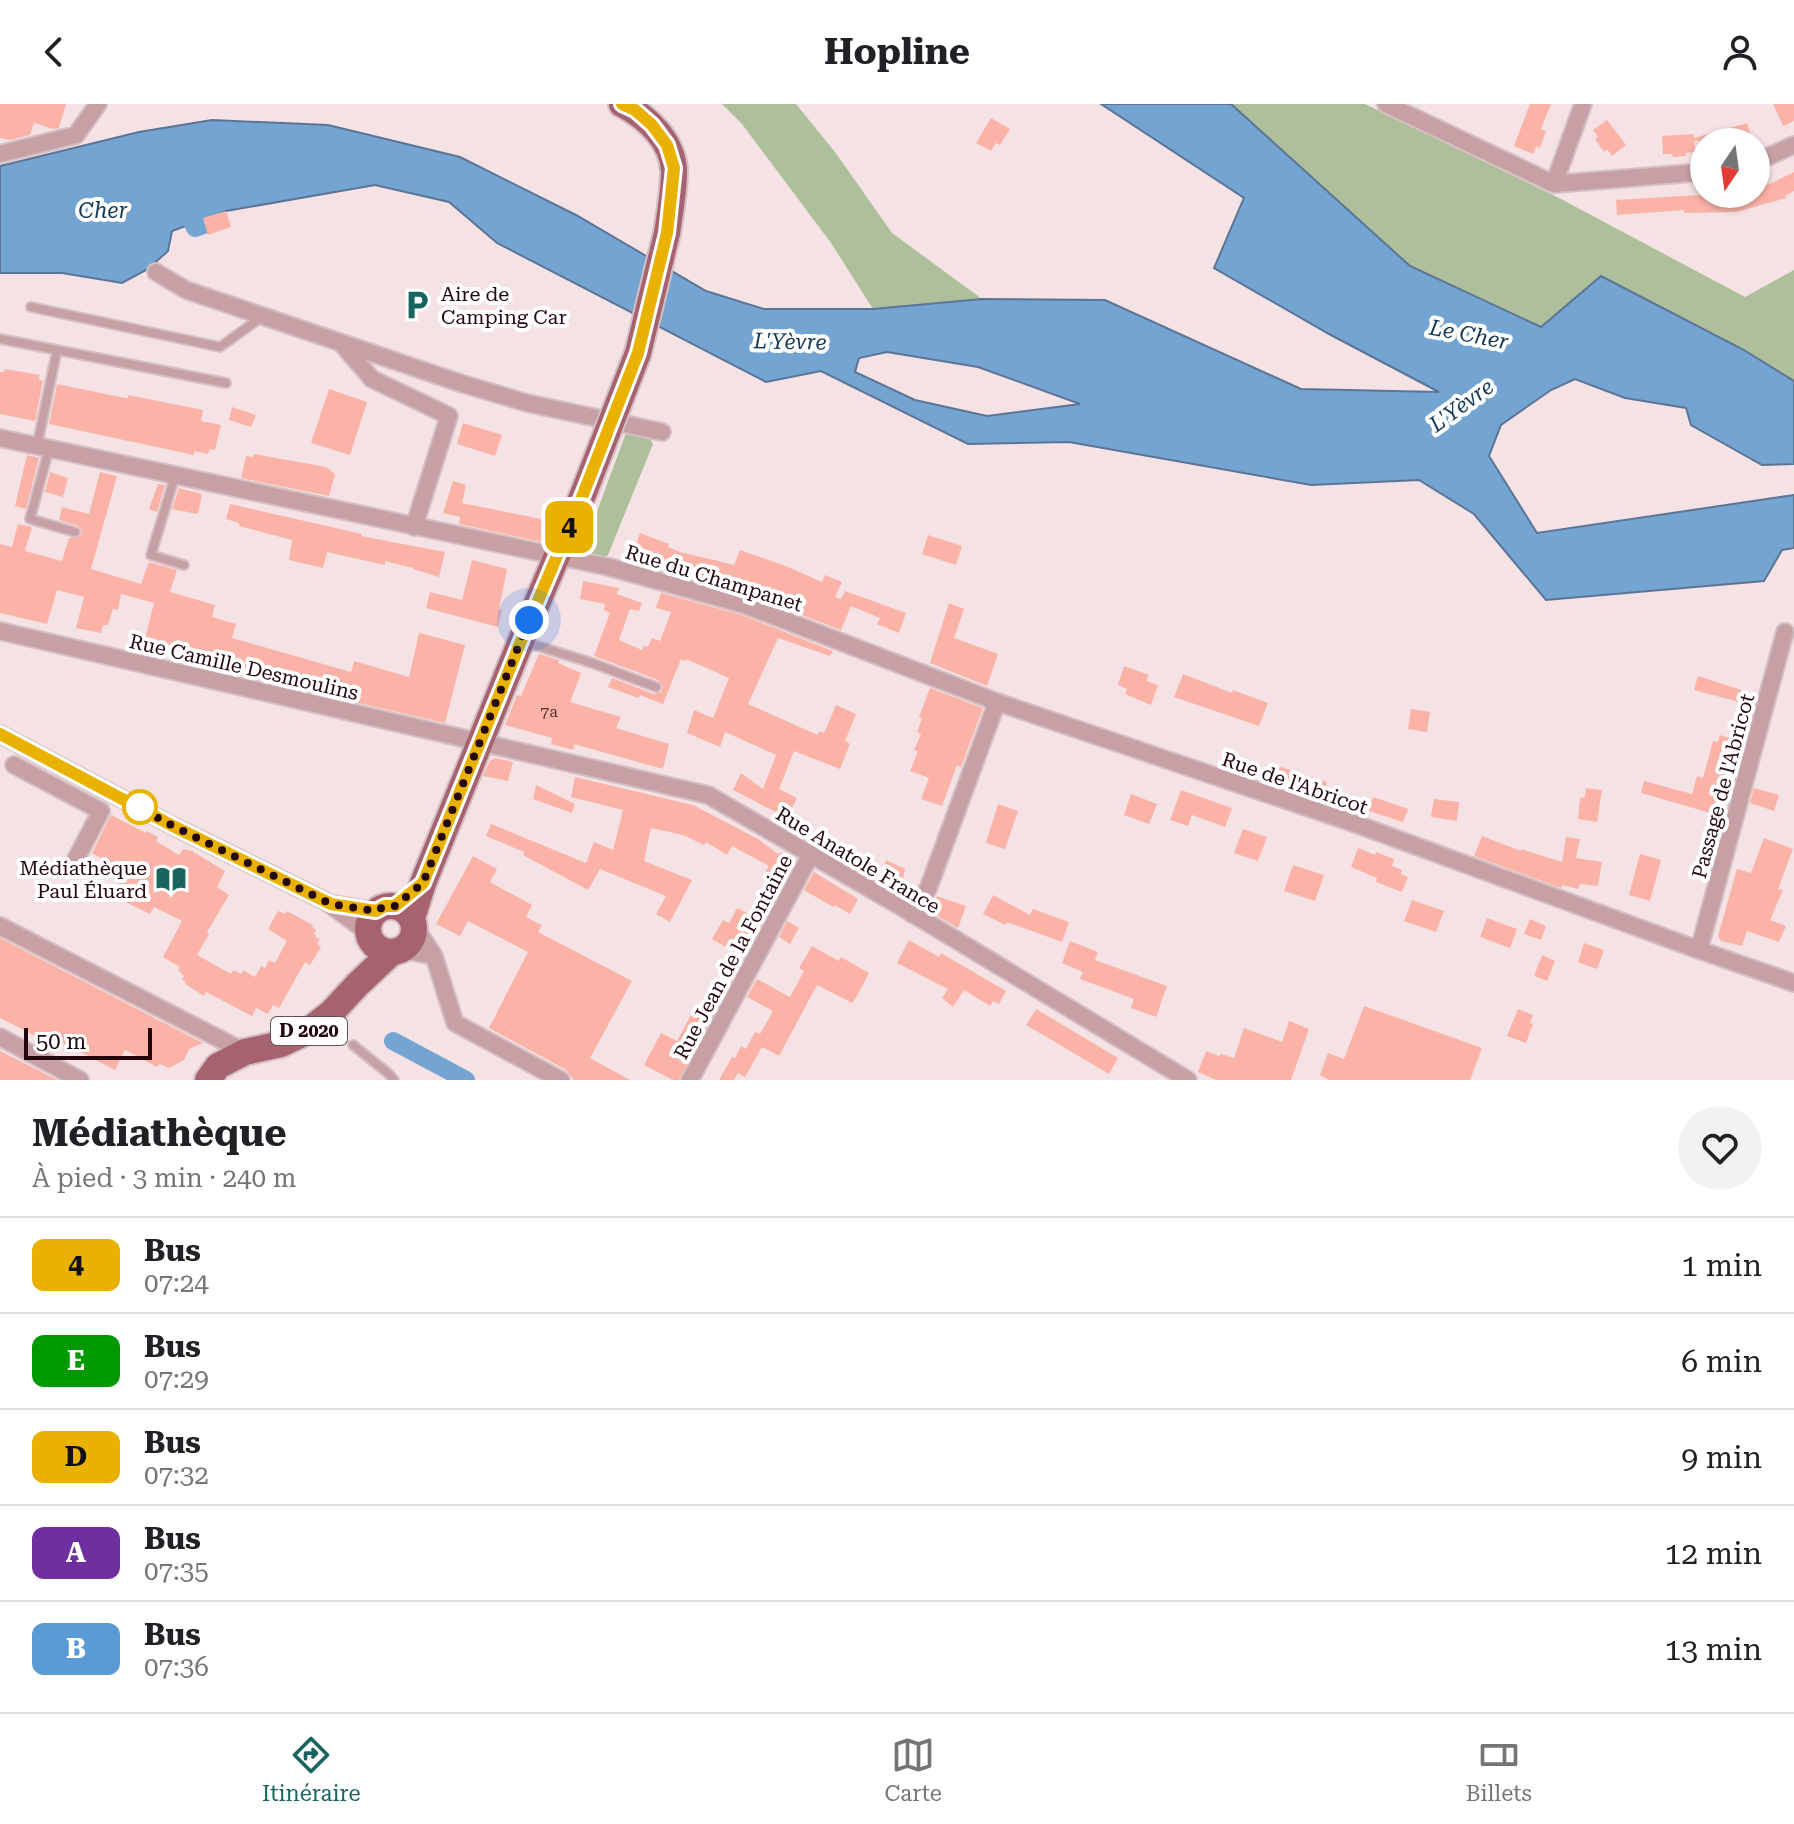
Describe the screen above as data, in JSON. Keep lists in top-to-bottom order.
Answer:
{
  "streets": {
    "main road": ["D 2020"],
    "street": [
      "Rue du Champanet",
      "Rue Camille Desmoulins",
      "Rue de l'Abricot",
      "Passage de l'Abricot",
      "Rue Anatole France",
      "Rue Jean de la Fontaine"
    ]
  },
  "crossings": [
    ["Rue du Champanet", "Rue de l'Abricot"],
    ["Rue Camille Desmoulins", "Rue Anatole France"],
    ["Rue de l'Abricot", "Passage de l'Abricot"],
    ["Rue Anatole France", "Rue Jean de la Fontaine"]
  ],
  "water": ["Cher", "Le Cher", "L'Yèvre"],
  "places": {
    "parking": ["Aire de Camping Car"],
    "library": ["Médiathèque Paul Éluard"]
  },
  "lines": ["bus line 4"],
  "house_numbers": ["7a"],
  "scale_bar": "50 m",
  "north": "bottom",
  "page": {
    "header": "Hopline",
    "on_map": "4",
    "scale": "50 m",
    "heading": ["Médiathèque", "À pied · 3 min · 240 m"],
    "list": [
      {
        "mark": "4",
        "name": "Bus",
        "note": "07:24",
        "value": "1 min"
      },
      {
        "mark": "E",
        "name": "Bus",
        "note": "07:29",
        "value": "6 min"
      },
      {
        "mark": "D",
        "name": "Bus",
        "note": "07:32",
        "value": "9 min"
      },
      {
        "mark": "A",
        "name": "Bus",
        "note": "07:35",
        "value": "12 min"
      },
      {
        "mark": "B",
        "name": "Bus",
        "note": "07:36",
        "value": "13 min"
      }
    ],
    "tabs": ["Itinéraire", "Carte", "Billets"]
  }
}
